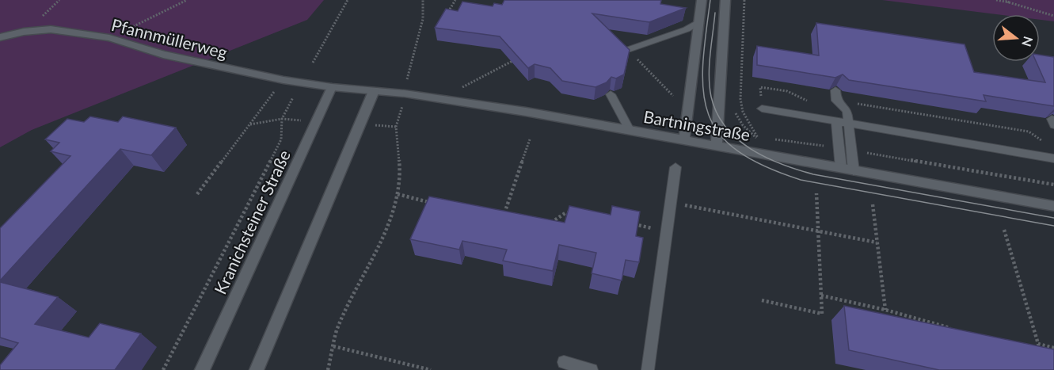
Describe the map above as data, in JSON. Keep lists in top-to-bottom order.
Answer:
{
  "streets": {
    "street": ["Pfannmüllerweg", "Bartningstraße", "Kranichsteiner Straße"]
  },
  "crossings": [
    ["Pfannmüllerweg", "Bartningstraße"],
    ["Pfannmüllerweg", "Kranichsteiner Straße"],
    ["Bartningstraße", "Kranichsteiner Straße"]
  ],
  "north": "right"
}
